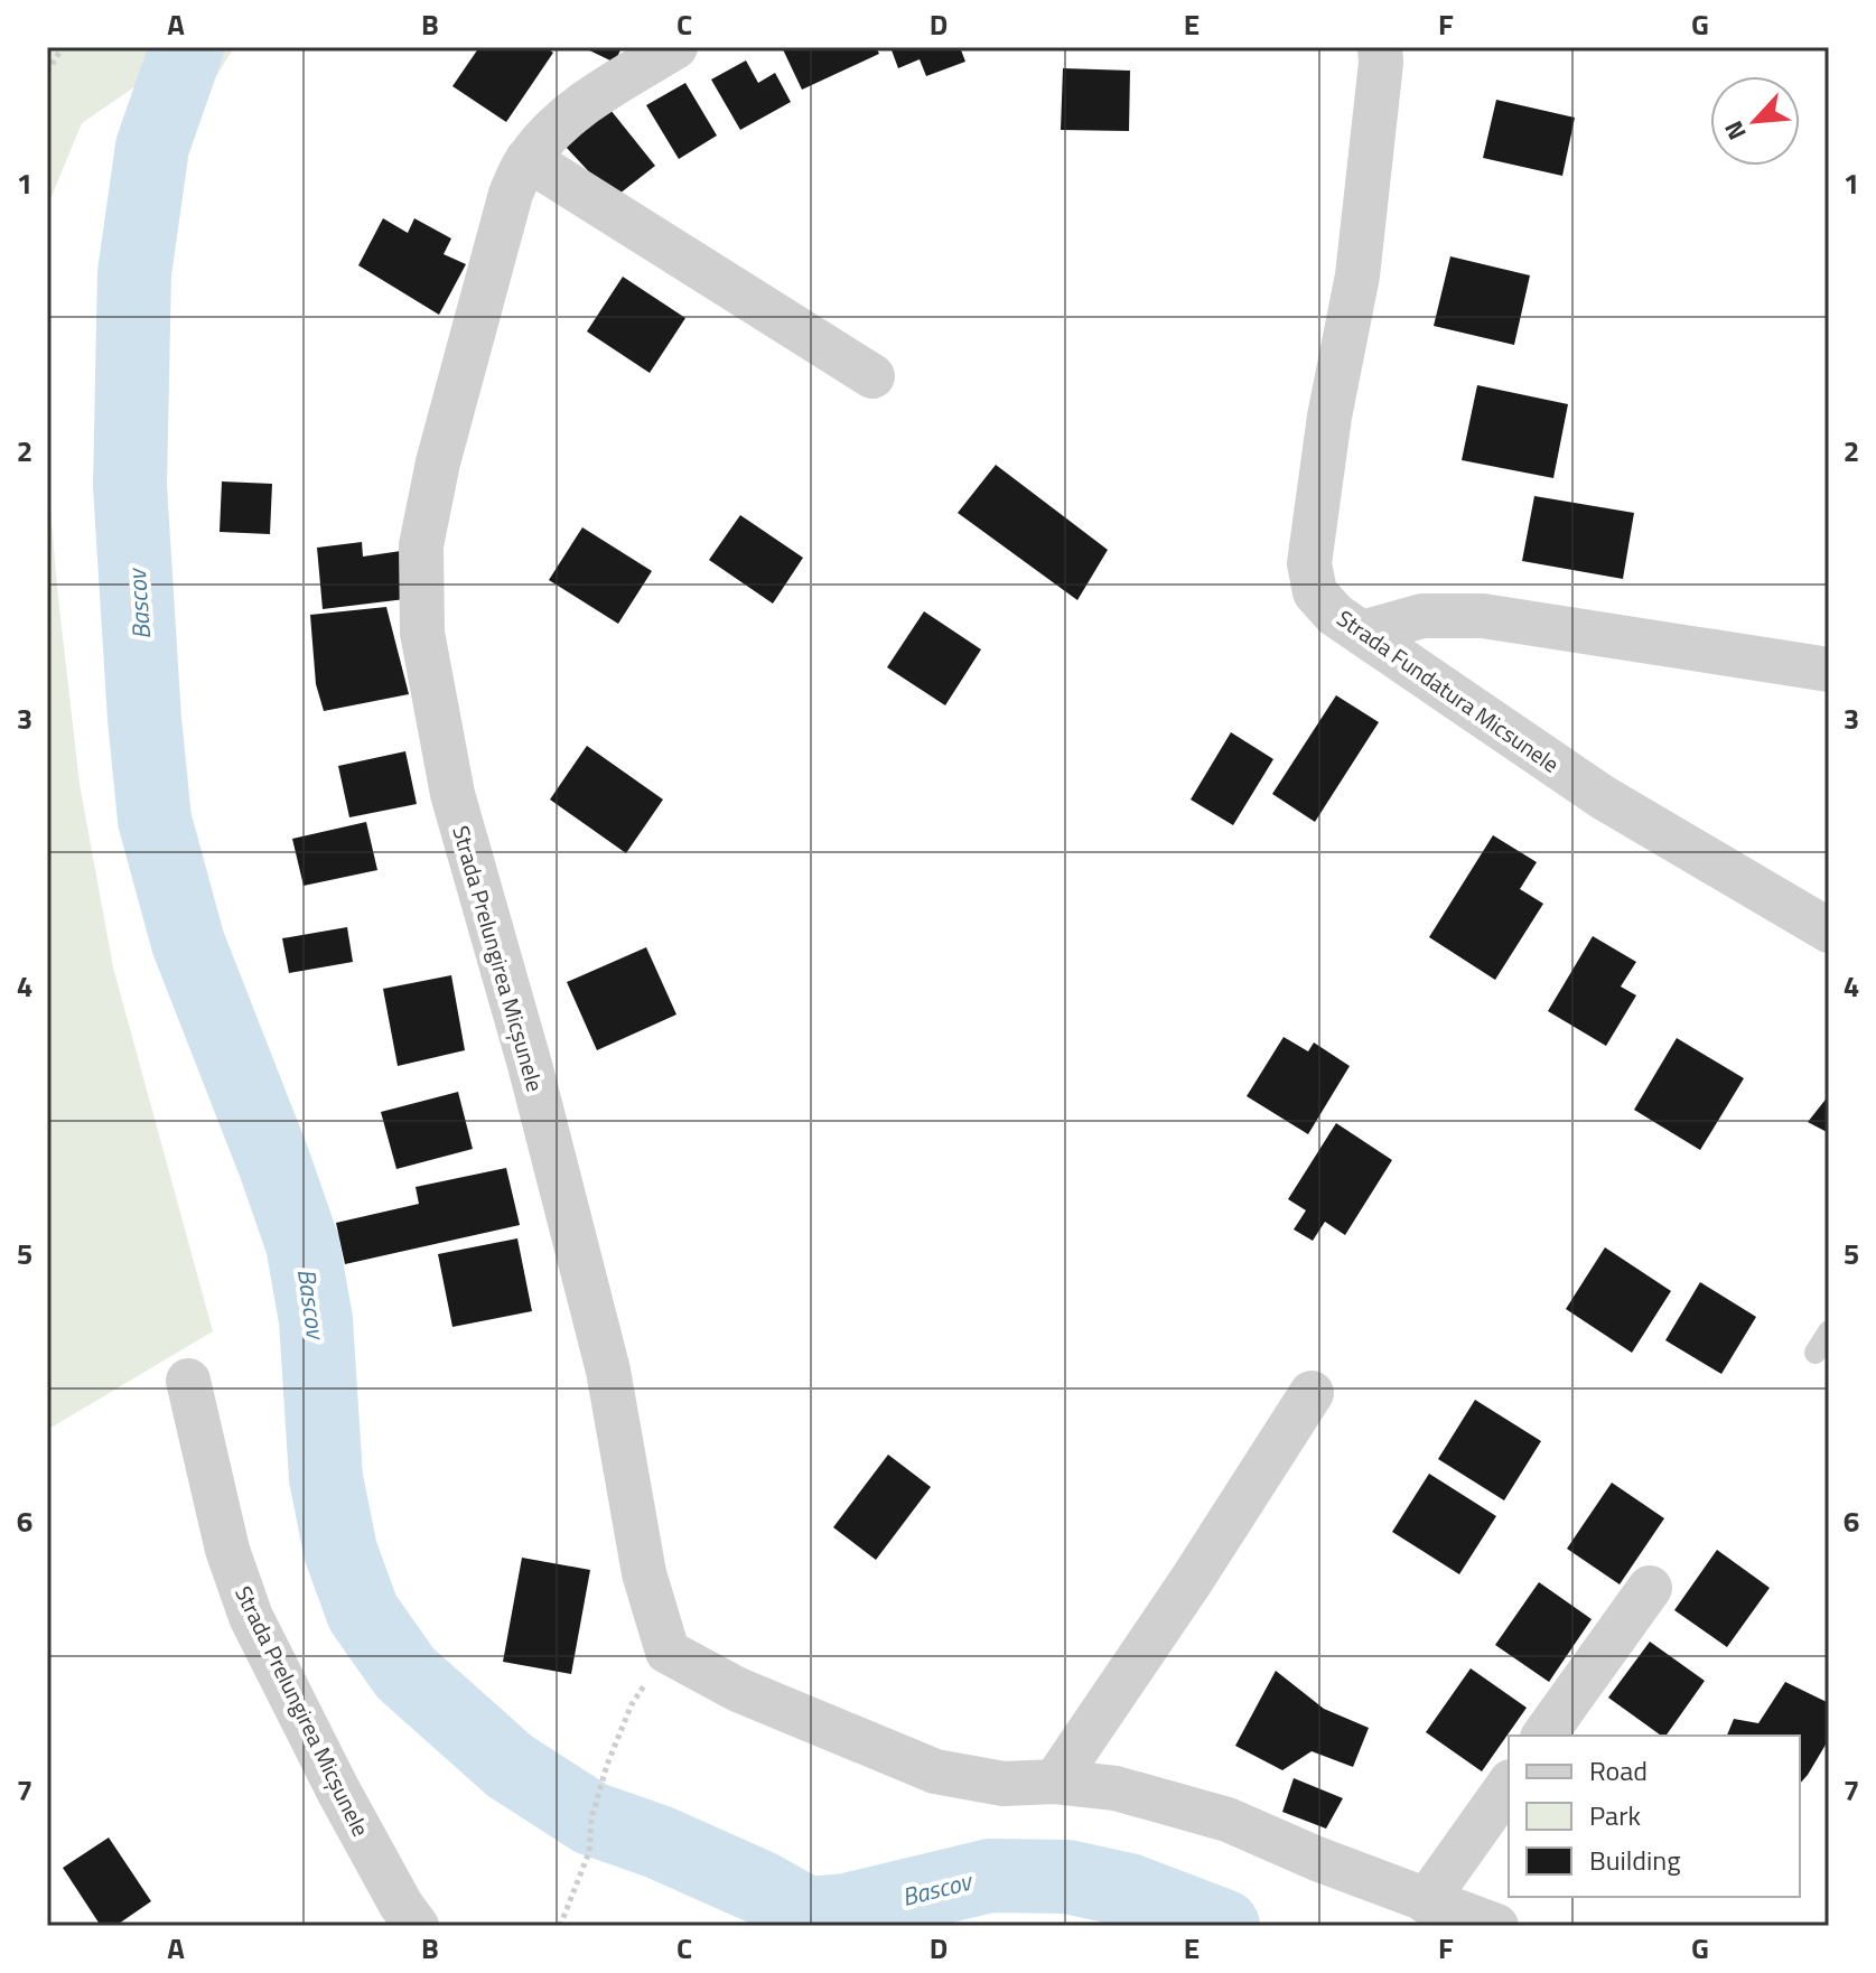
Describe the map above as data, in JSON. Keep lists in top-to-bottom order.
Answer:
{
  "streets": {
    "street": ["Strada Fundatura Micsunele", "Strada Prelungirea Micșunele"]
  },
  "water": ["Bascov"],
  "legend": ["Road", "Park", "Building"],
  "north": "bottom left",
  "grid": {
    "columns": [
      "A",
      "B",
      "C",
      "D",
      "E",
      "F",
      "G"
    ],
    "rows": [
      "1",
      "2",
      "3",
      "4",
      "5",
      "6",
      "7"
    ]
  }
}
